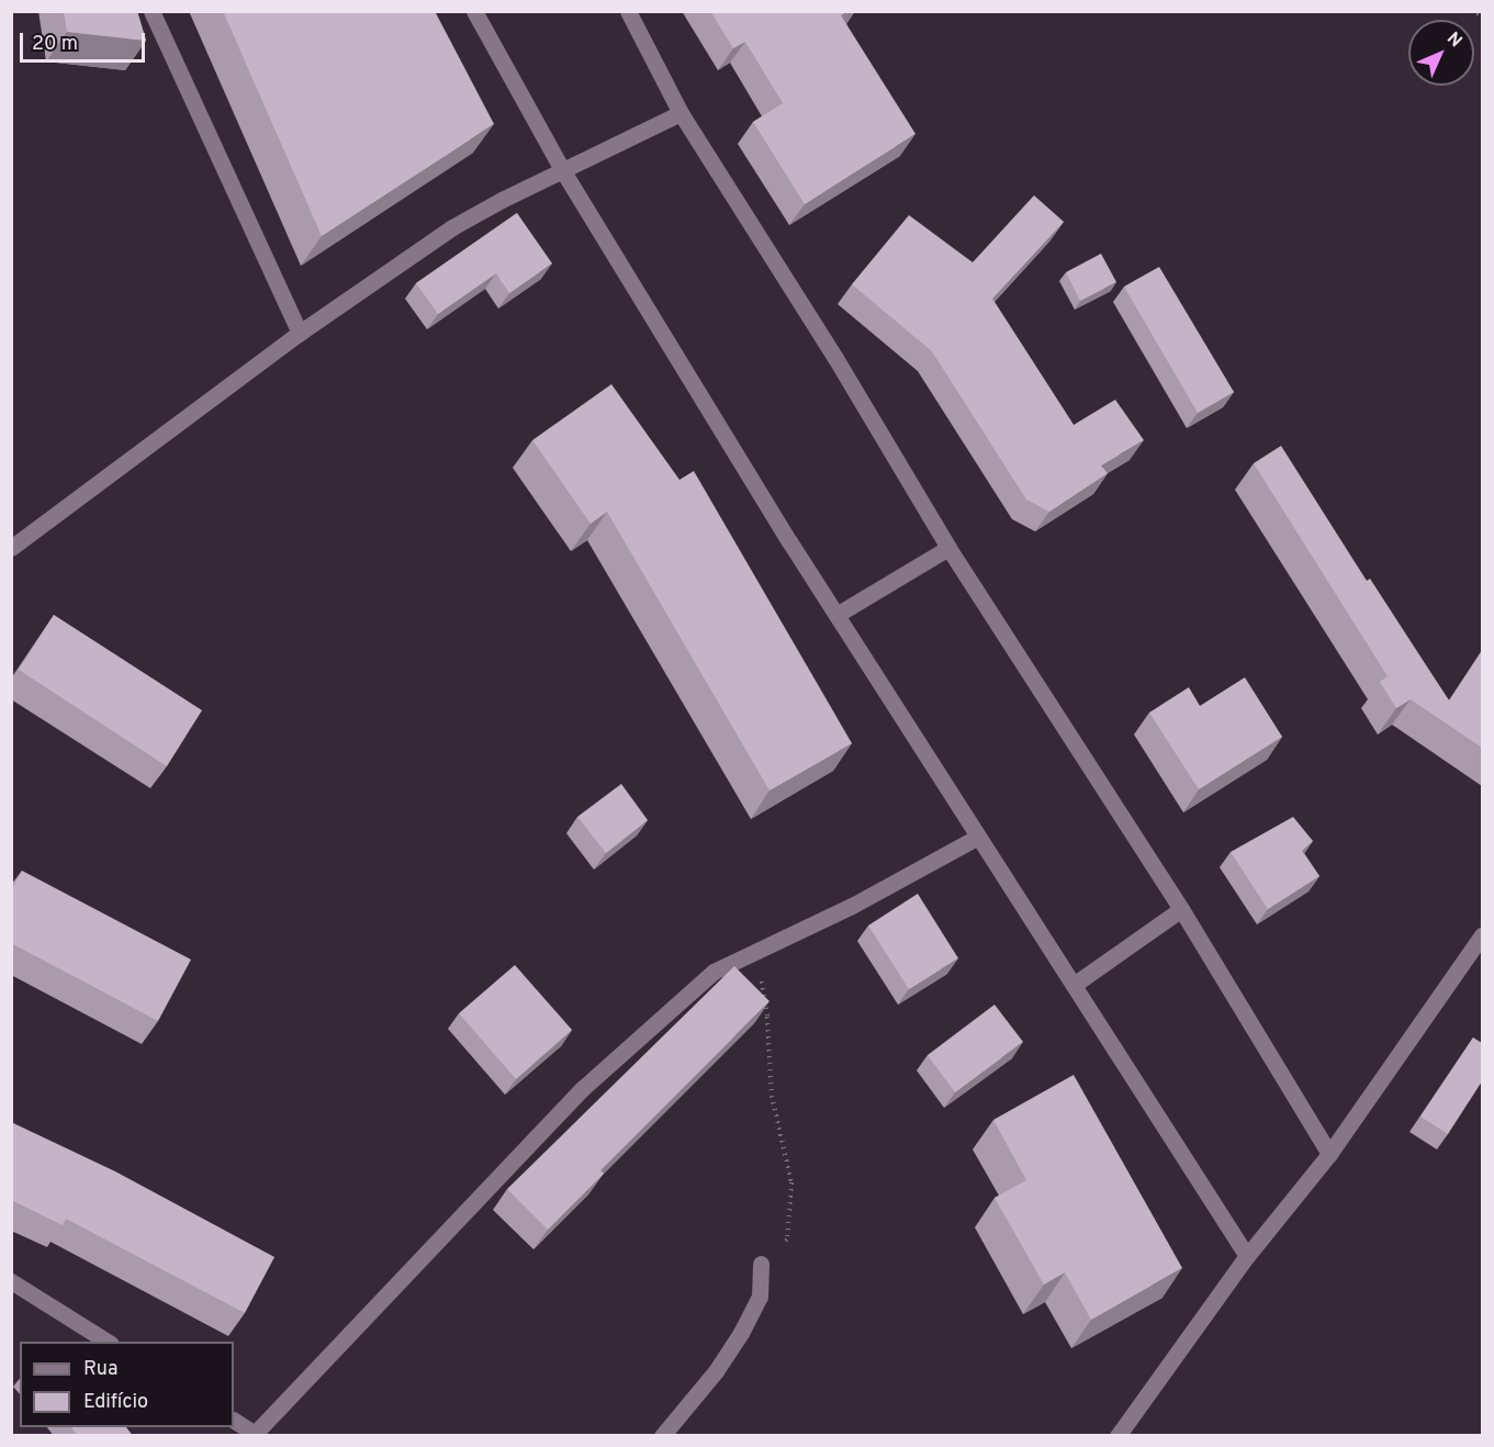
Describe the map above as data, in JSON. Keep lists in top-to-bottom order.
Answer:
{
  "legend": ["Rua", "Edifício"],
  "scale_bar": "20 m",
  "north": "top right"
}
